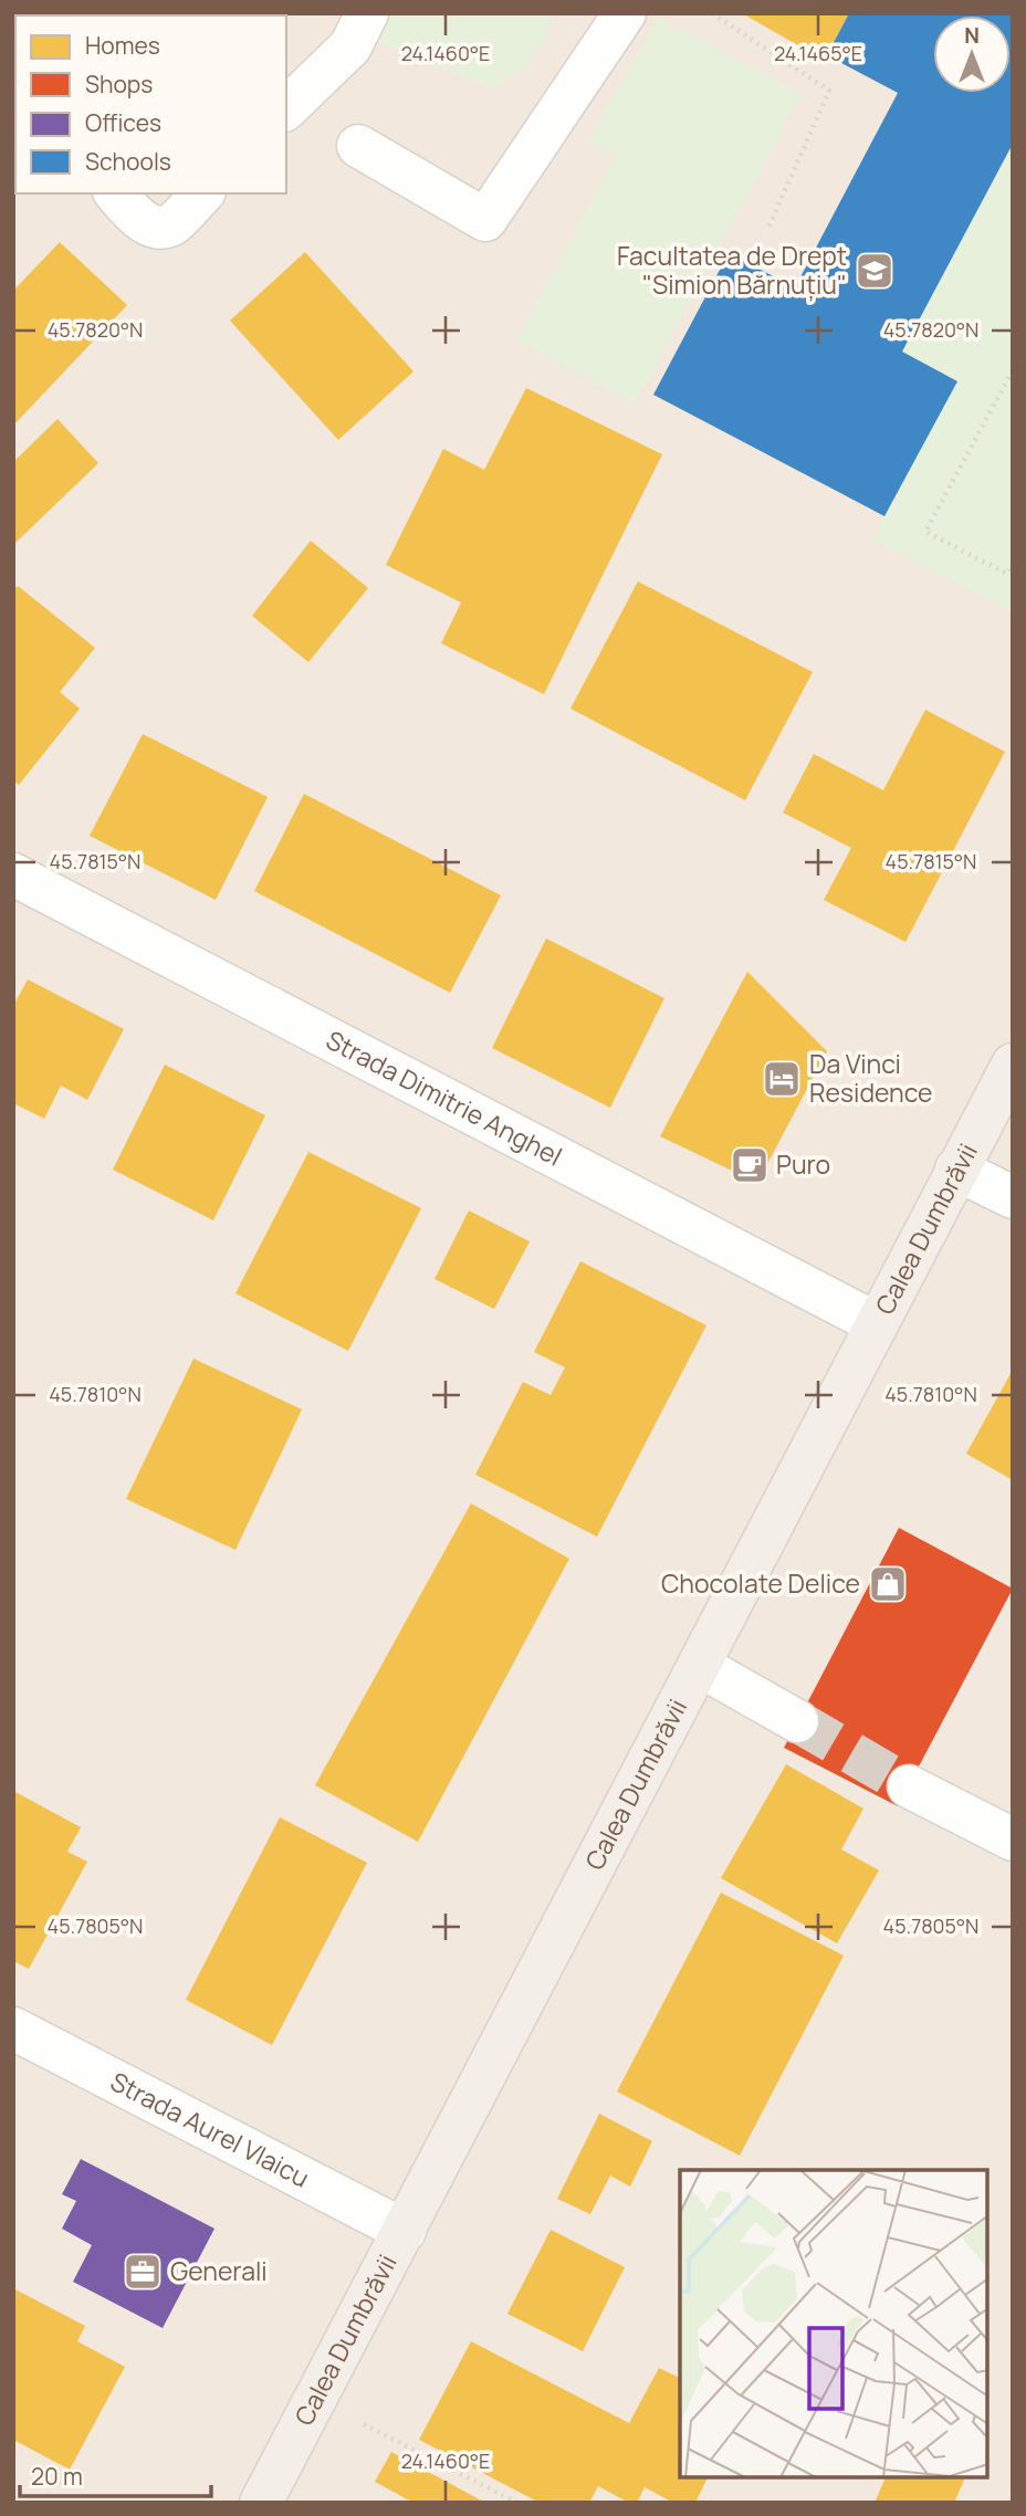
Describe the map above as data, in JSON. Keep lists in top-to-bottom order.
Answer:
{
  "streets": {
    "main road": ["Calea Dumbrăvii"],
    "street": ["Strada Dimitrie Anghel", "Strada Aurel Vlaicu"]
  },
  "crossings": [
    ["Strada Dimitrie Anghel", "Calea Dumbrăvii"],
    ["Calea Dumbrăvii", "Strada Aurel Vlaicu"]
  ],
  "places": {
    "school or university": ["Facultatea de Drept \"Simion Bărnuțiu\""],
    "hotel": ["Da Vinci Residence"],
    "cafe": ["Puro"],
    "shop": ["Chocolate Delice"],
    "office": ["Generali"]
  },
  "legend": [
    "Homes",
    "Shops",
    "Offices",
    "Schools"
  ],
  "scale_bar": "20 m",
  "north": "top",
  "coordinates": [
    "24.1460°E",
    "24.1465°E",
    "45.7820°N",
    "45.7815°N",
    "45.7810°N",
    "45.7805°N"
  ]
}
